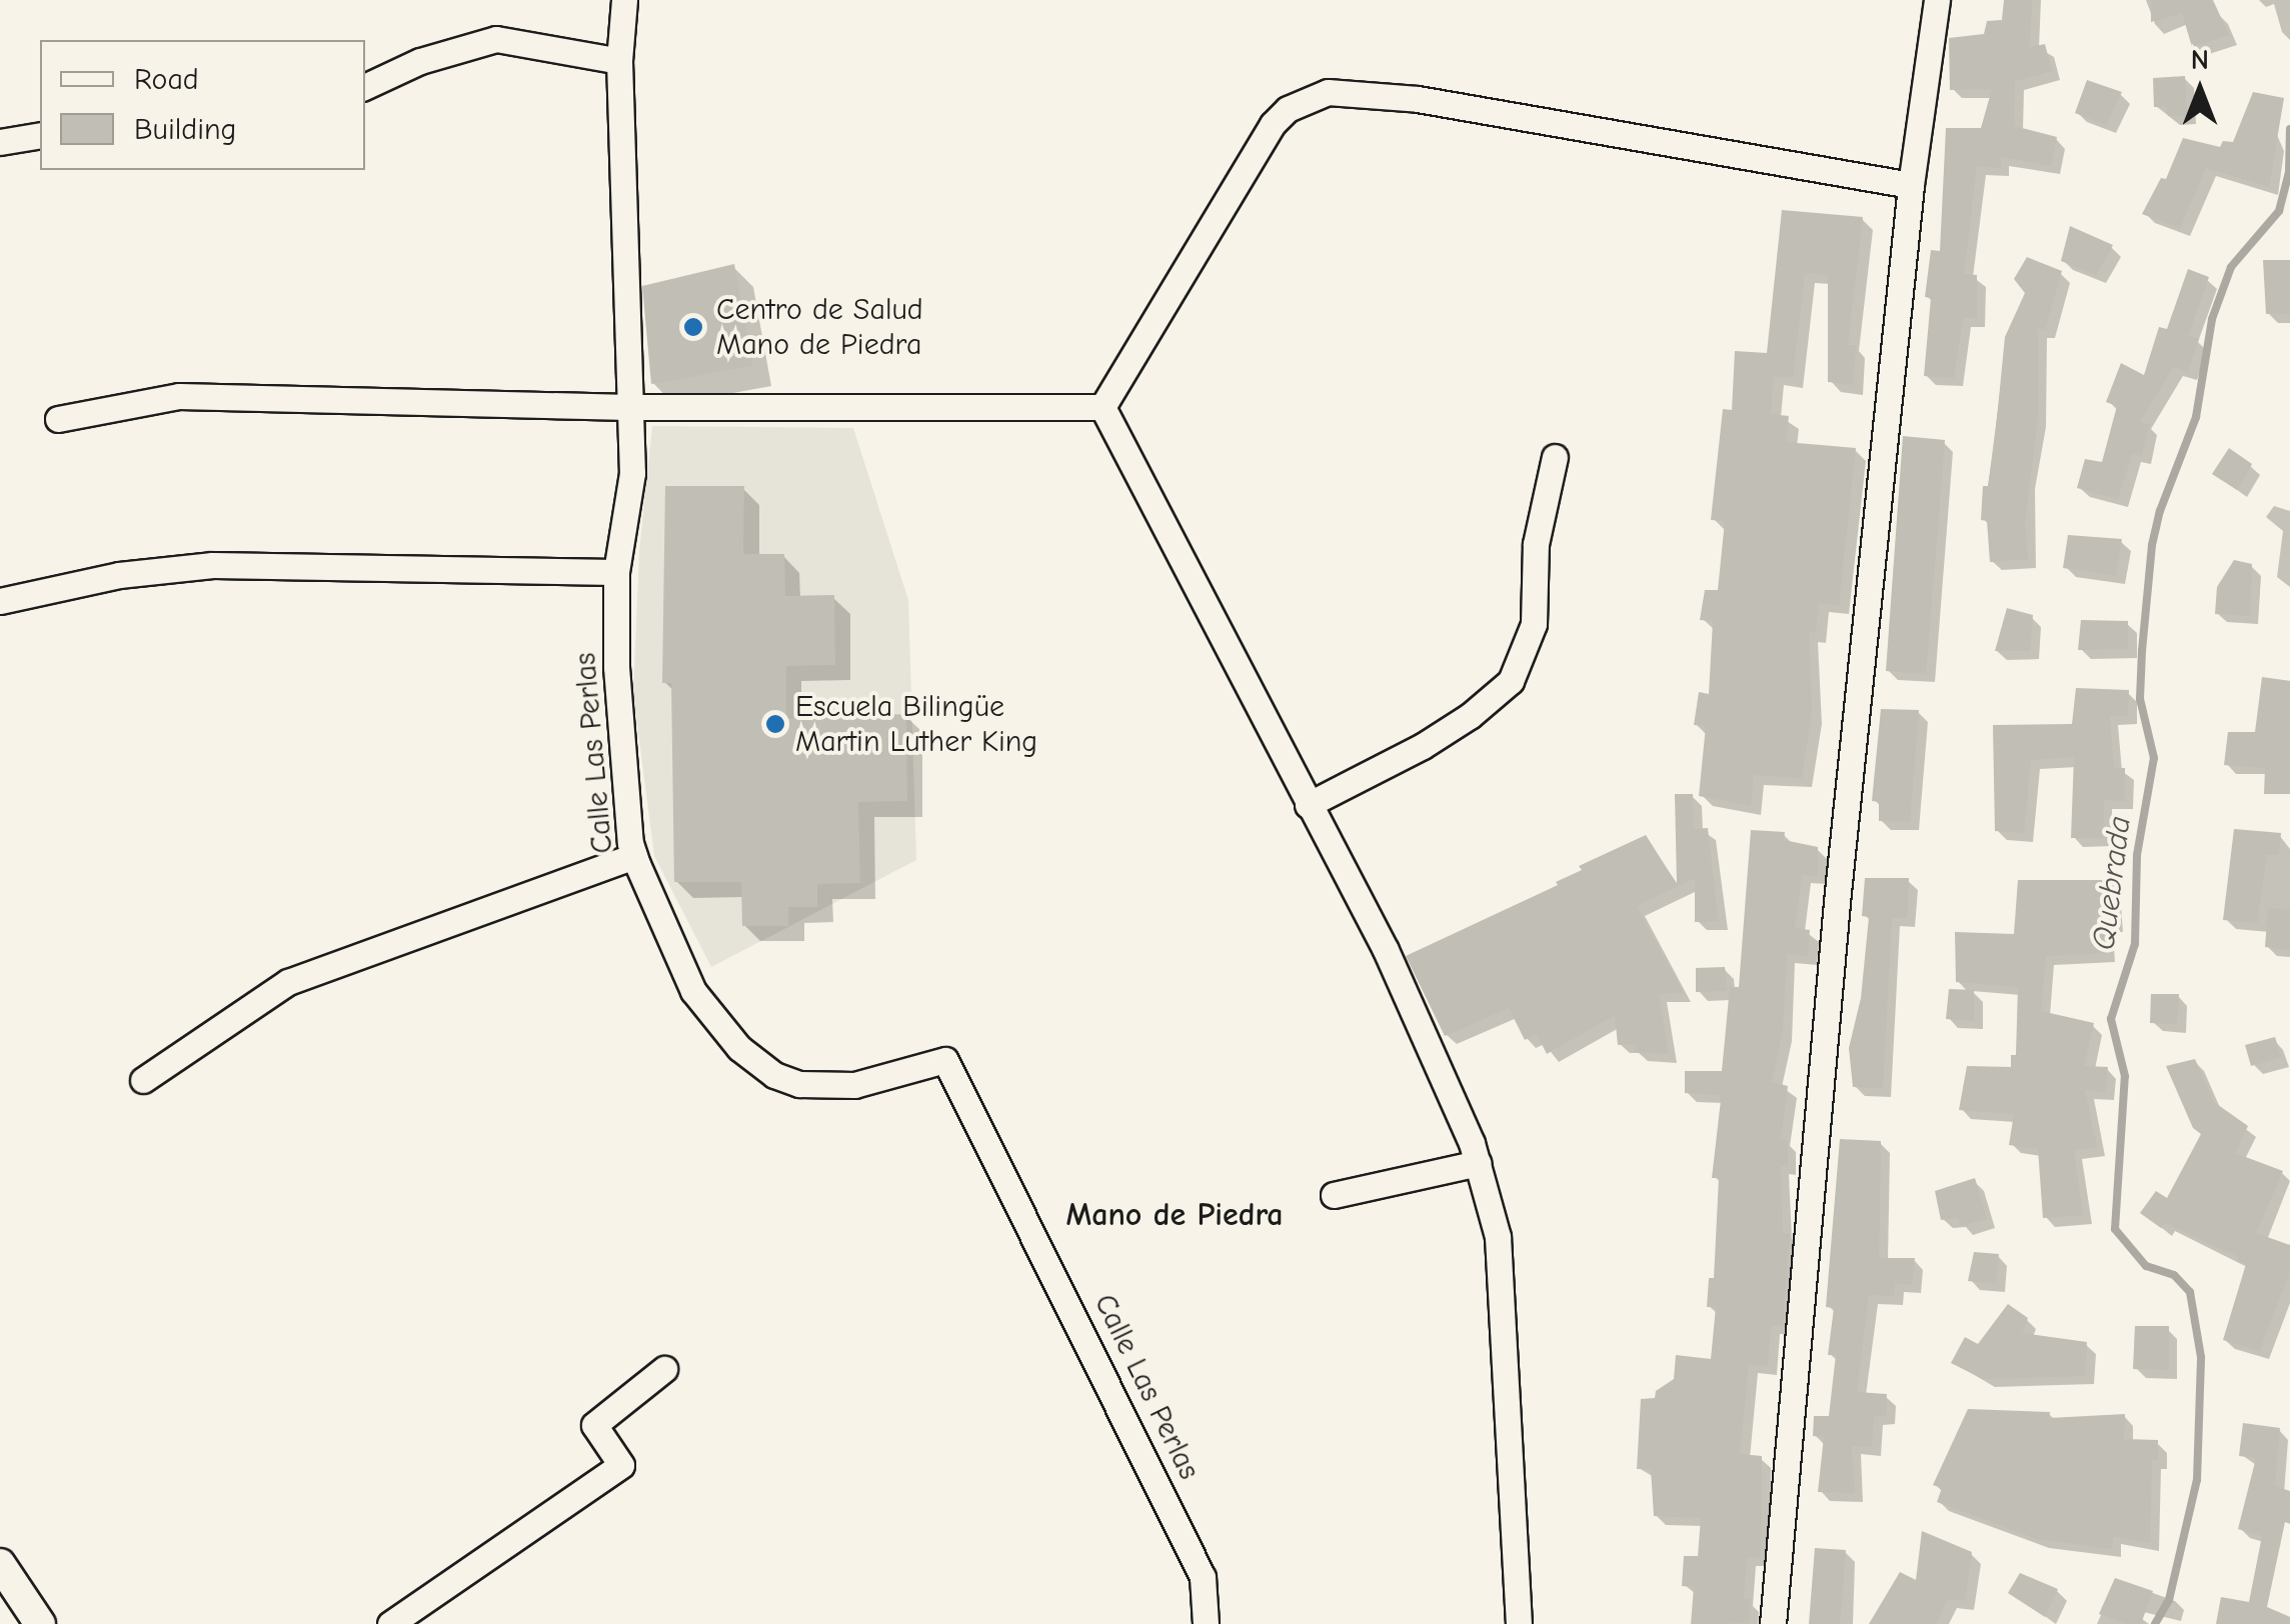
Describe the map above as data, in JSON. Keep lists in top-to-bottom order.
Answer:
{
  "streets": {
    "street": ["Calle Las Perlas"]
  },
  "districts": ["Mano de Piedra"],
  "water": ["Quebrada"],
  "places": ["Centro de Salud Mano de Piedra", "Escuela Bilingüe Martin Luther King"],
  "legend": ["Road", "Building"],
  "north": "top"
}
